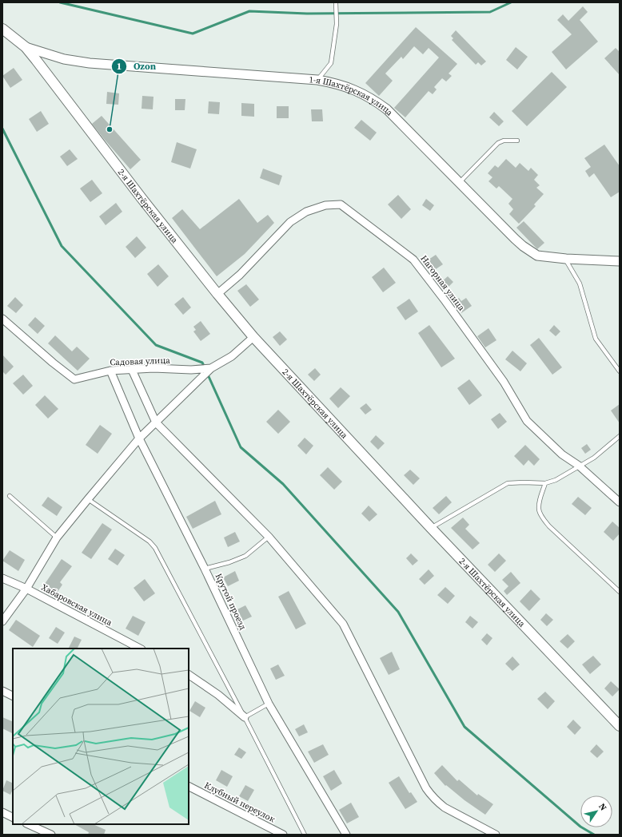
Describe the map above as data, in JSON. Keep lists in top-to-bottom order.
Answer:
{
  "streets": {
    "main road": ["2-я Шахтёрская улица"],
    "street": [
      "1-я Шахтёрская улица",
      "Нагорная улица",
      "Садовая улица",
      "Крутой проезд",
      "Хабаровская улица",
      "Клубный переулок"
    ]
  },
  "crossings": [
    ["1-я Шахтёрская улица", "2-я Шахтёрская улица"],
    ["2-я Шахтёрская улица", "Нагорная улица"],
    ["2-я Шахтёрская улица", "Садовая улица"],
    ["Садовая улица", "Крутой проезд"]
  ],
  "places": ["Ozon"],
  "north": "top right"
}
